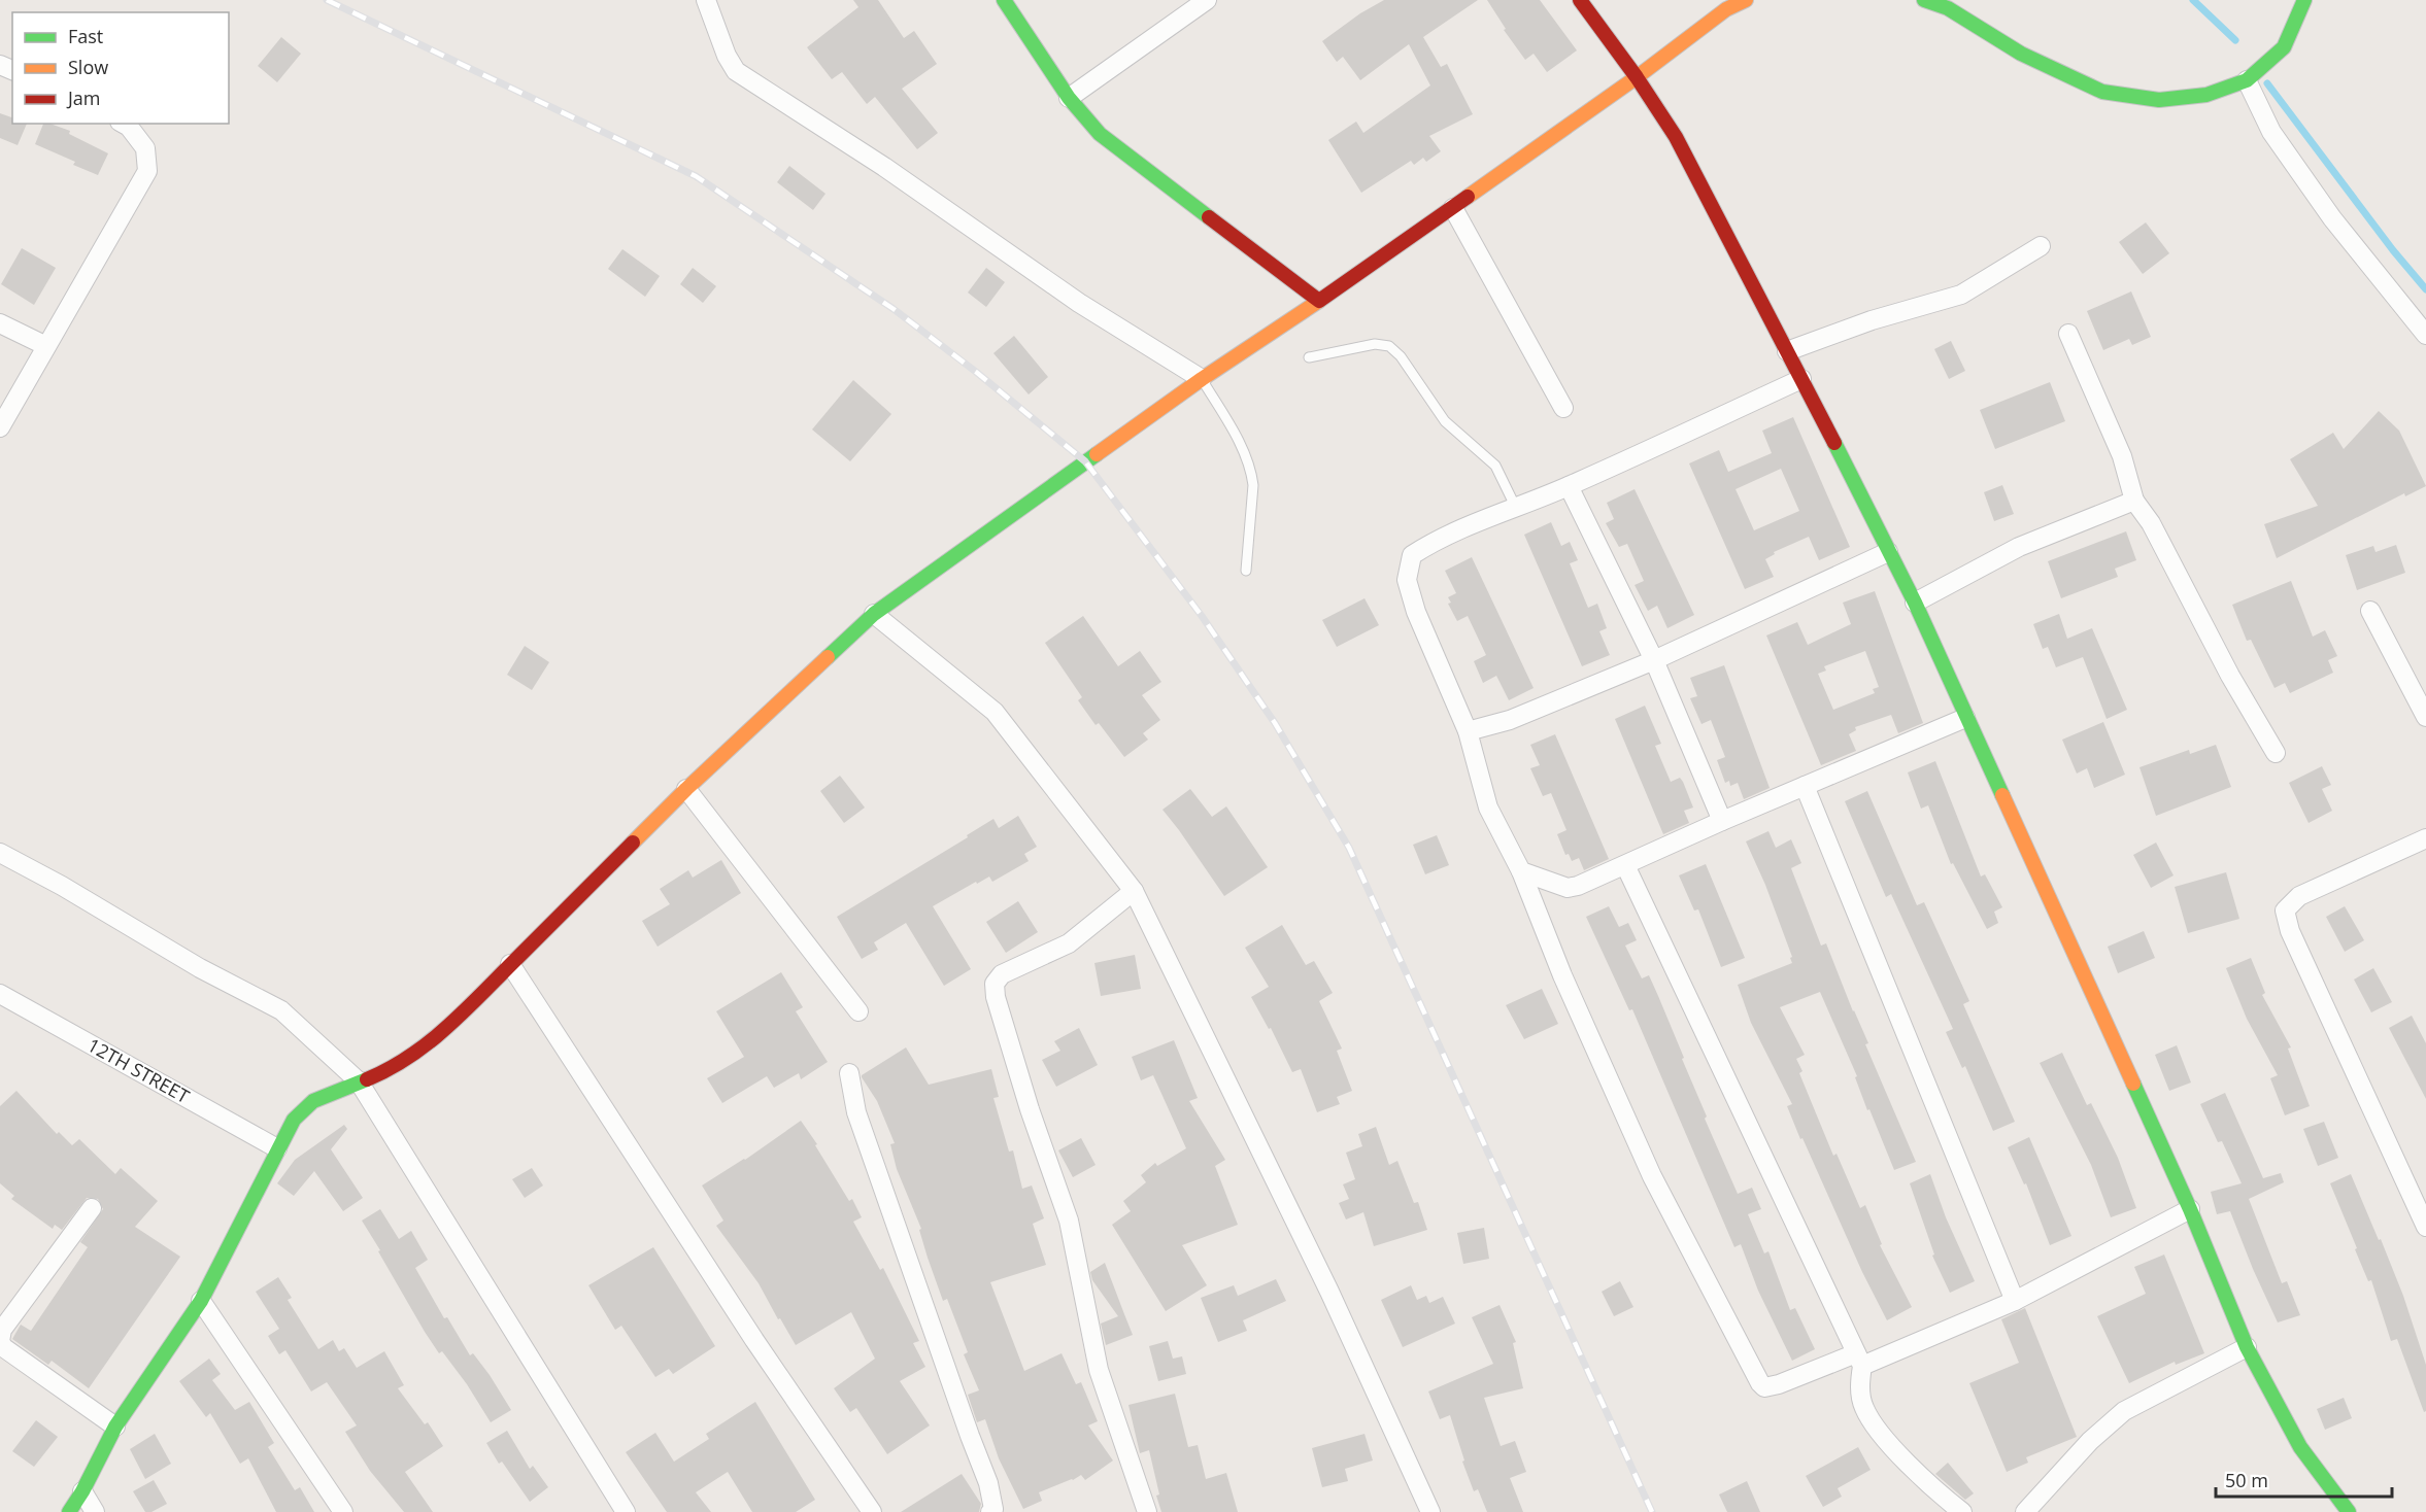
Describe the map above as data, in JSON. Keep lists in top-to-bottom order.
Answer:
{
  "streets": {
    "street": ["12TH STREET"]
  },
  "legend": ["Fast", "Slow", "Jam"],
  "scale_bar": "50 m"
}
